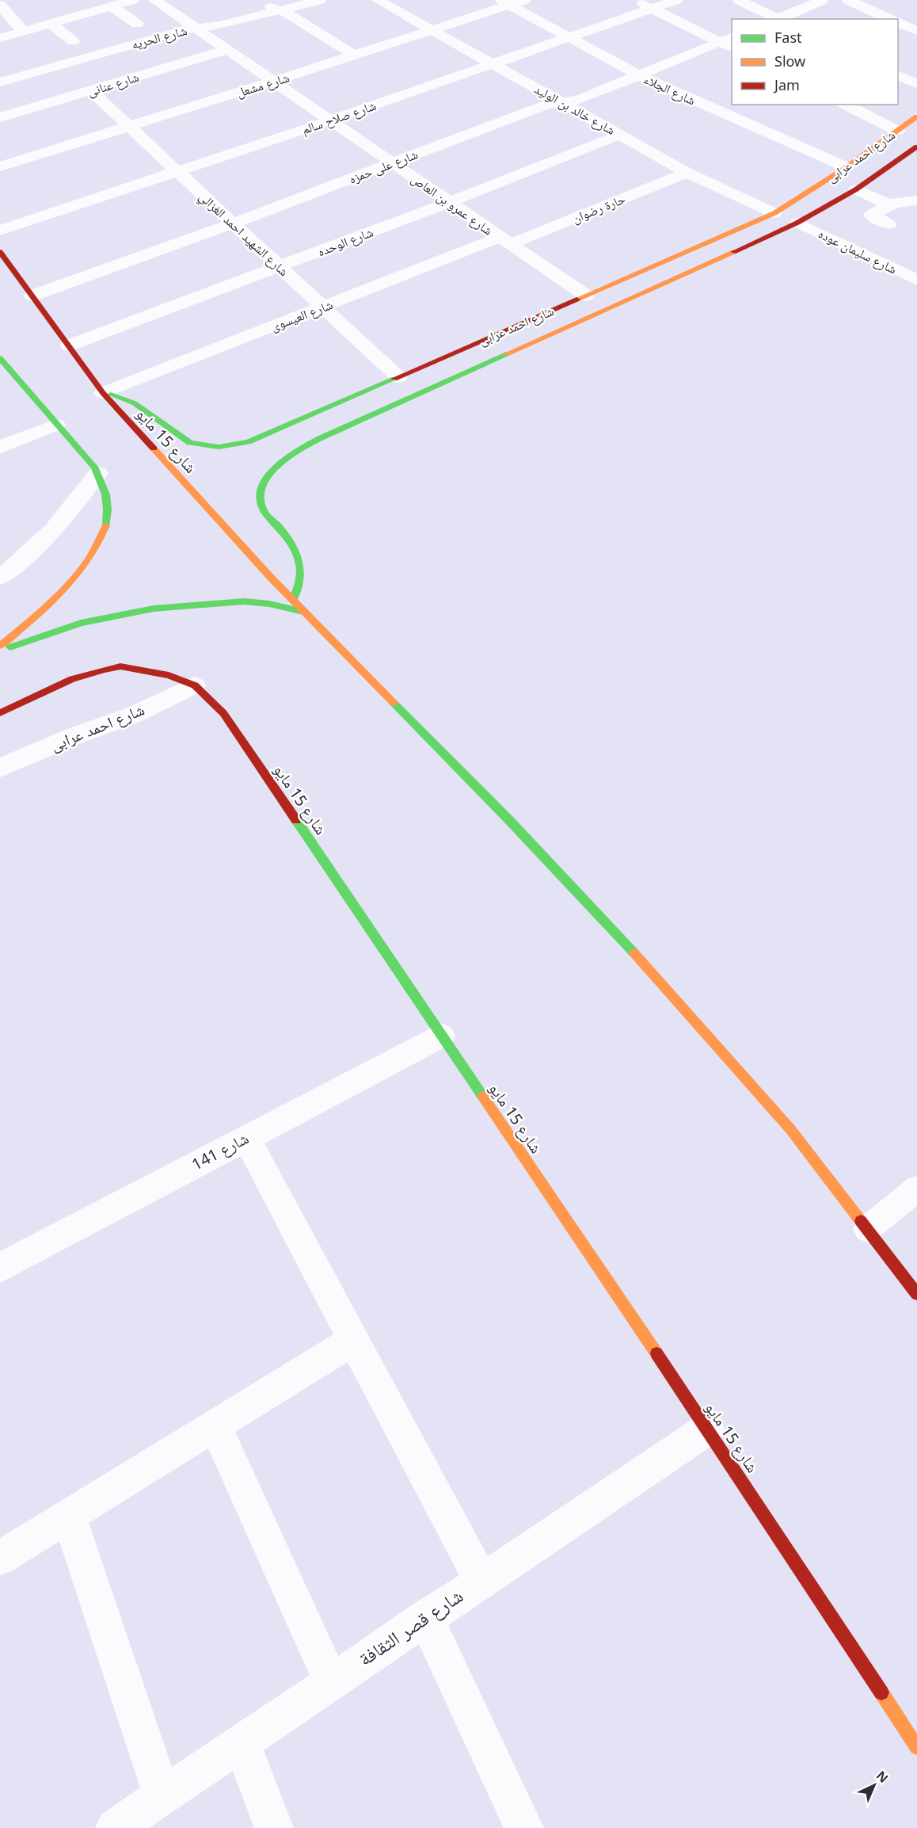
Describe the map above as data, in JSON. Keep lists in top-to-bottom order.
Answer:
{
  "streets": {
    "main road": ["شارع احمد عرابى", "شارع 15 مايو"],
    "street": [
      "شارع الحريه",
      "شارع عنانى",
      "شارع مشعل",
      "شارع الجلاء",
      "شارع خالد بن الوليد",
      "شارع صلاح سالم",
      "شارع على حمزه",
      "شارع عمرو بن العاص",
      "حارة رضوان",
      "شارع الشهيد احمد الغزالي",
      "شارع الوحده",
      "شارع سليمان عوده",
      "شارع العيسوى",
      "شارع 141",
      "شارع قصر الثقافة"
    ]
  },
  "crossings": [
    ["شارع الحريه", "شارع عمرو بن العاص"],
    ["شارع عنانى", "شارع عمرو بن العاص"],
    ["شارع عنانى", "شارع الشهيد احمد الغزالي"],
    ["شارع مشعل", "شارع الجلاء"],
    ["شارع مشعل", "شارع خالد بن الوليد"],
    ["شارع مشعل", "شارع عمرو بن العاص"],
    ["شارع مشعل", "شارع الشهيد احمد الغزالي"],
    ["شارع الجلاء", "شارع صلاح سالم"],
    ["شارع الجلاء", "شارع احمد عرابى"],
    ["شارع الجلاء", "شارع على حمزه"],
    ["شارع خالد بن الوليد", "شارع صلاح سالم"],
    ["شارع خالد بن الوليد", "شارع احمد عرابى"],
    ["شارع خالد بن الوليد", "شارع على حمزه"],
    ["شارع خالد بن الوليد", "حارة رضوان"],
    ["شارع خالد بن الوليد", "شارع الوحده"],
    ["شارع صلاح سالم", "شارع عمرو بن العاص"],
    ["شارع صلاح سالم", "شارع الشهيد احمد الغزالي"],
    ["شارع احمد عرابى", "شارع عمرو بن العاص"],
    ["شارع احمد عرابى", "شارع الشهيد احمد الغزالي"],
    ["شارع احمد عرابى", "شارع سليمان عوده"],
    ["شارع احمد عرابى", "شارع العيسوى"],
    ["شارع احمد عرابى", "شارع 15 مايو"],
    ["شارع على حمزه", "شارع عمرو بن العاص"],
    ["شارع على حمزه", "شارع الشهيد احمد الغزالي"],
    ["شارع على حمزه", "شارع 15 مايو"],
    ["شارع عمرو بن العاص", "حارة رضوان"],
    ["شارع عمرو بن العاص", "شارع الوحده"],
    ["شارع عمرو بن العاص", "شارع العيسوى"],
    ["حارة رضوان", "شارع العيسوى"],
    ["شارع الشهيد احمد الغزالي", "شارع الوحده"],
    ["شارع الشهيد احمد الغزالي", "شارع العيسوى"],
    ["شارع الوحده", "شارع 15 مايو"],
    ["شارع العيسوى", "شارع 15 مايو"],
    ["شارع 15 مايو", "شارع 141"],
    ["شارع 15 مايو", "شارع قصر الثقافة"]
  ],
  "legend": ["Fast", "Slow", "Jam"],
  "north": "top right"
}
